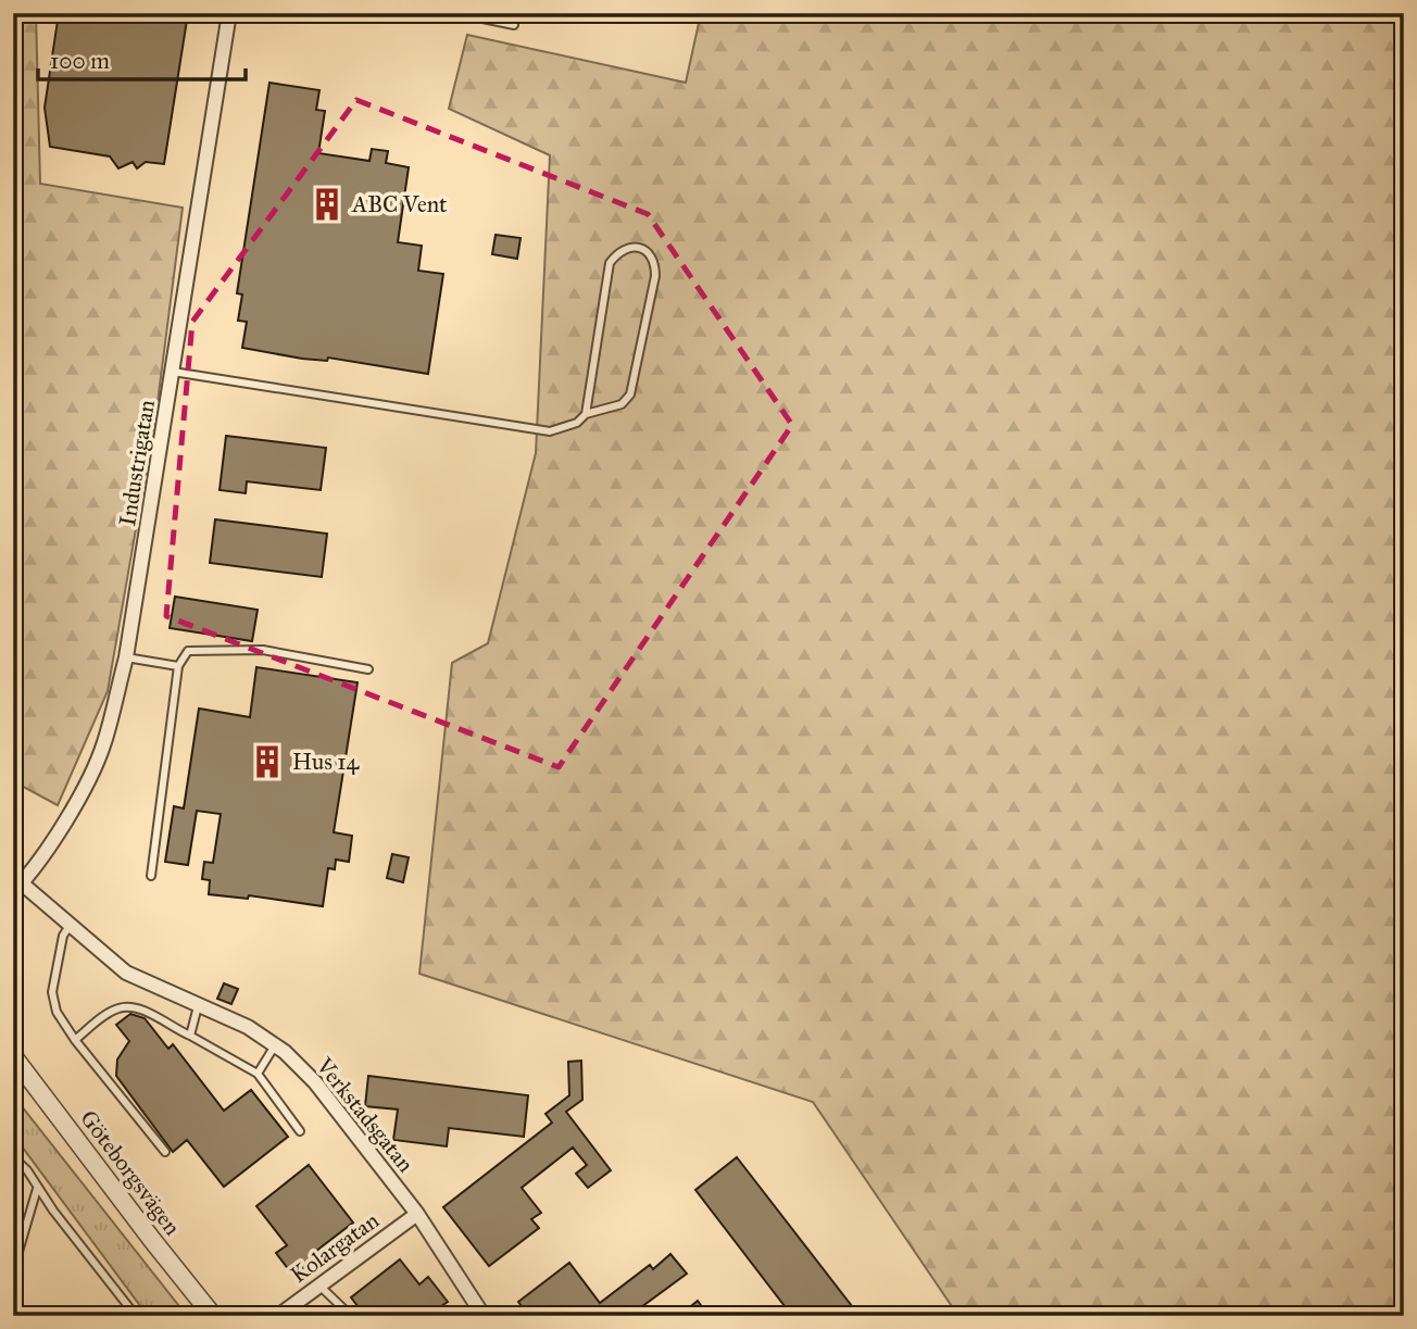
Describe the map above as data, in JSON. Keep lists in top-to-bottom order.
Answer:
{
  "streets": {
    "street": [
      "Industrigatan",
      "Verkstadsgatan",
      "Göteborgsvägen",
      "Kolargatan"
    ]
  },
  "crossings": [
    ["Industrigatan", "Verkstadsgatan"],
    ["Verkstadsgatan", "Kolargatan"]
  ],
  "places": {
    "building": ["ABC Vent", "Hus 14"]
  },
  "scale_bar": "100 m"
}
